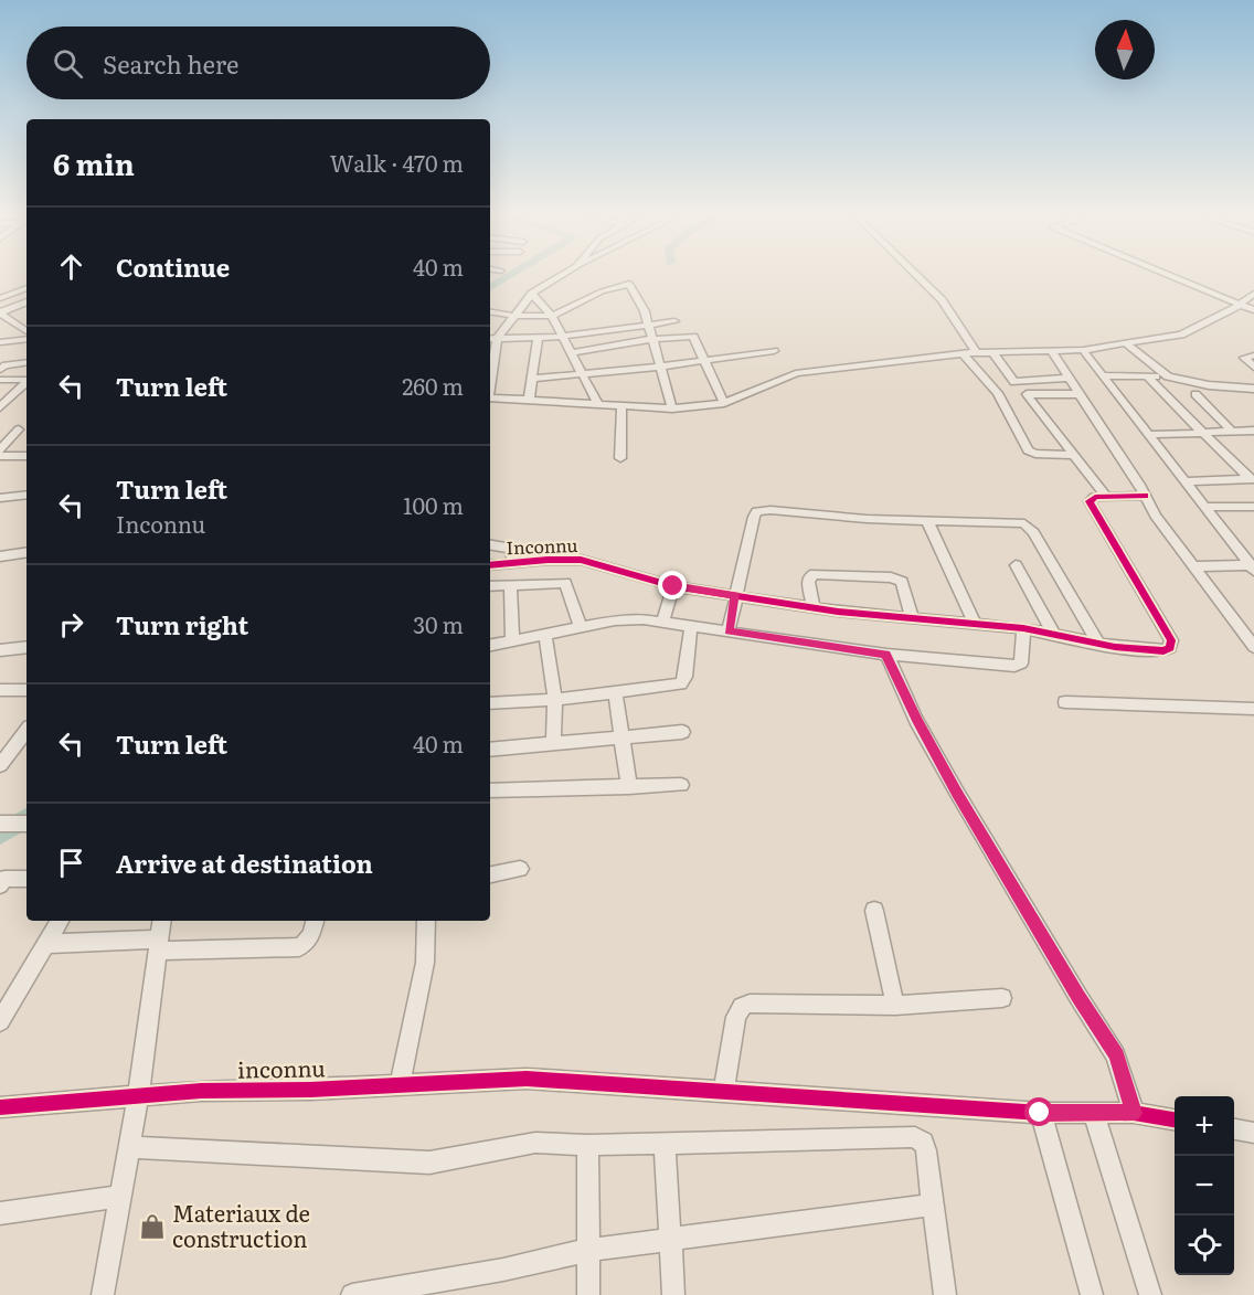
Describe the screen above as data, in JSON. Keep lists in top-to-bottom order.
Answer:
{
  "streets": {
    "street": ["Inconnu", "inconnu"]
  },
  "places": {
    "shop": ["Materiaux de construction"]
  },
  "north": "top",
  "page": {
    "search": "Search here",
    "heading": ["6 min", "Walk · 470 m"],
    "list": [
      ["Continue", "40 m"],
      ["Turn left", "260 m"],
      ["Turn left", "Inconnu", "100 m"],
      ["Turn right", "30 m"],
      ["Turn left", "40 m"],
      "Arrive at destination"
    ],
    "map_buttons": ["+", "−"]
  }
}
